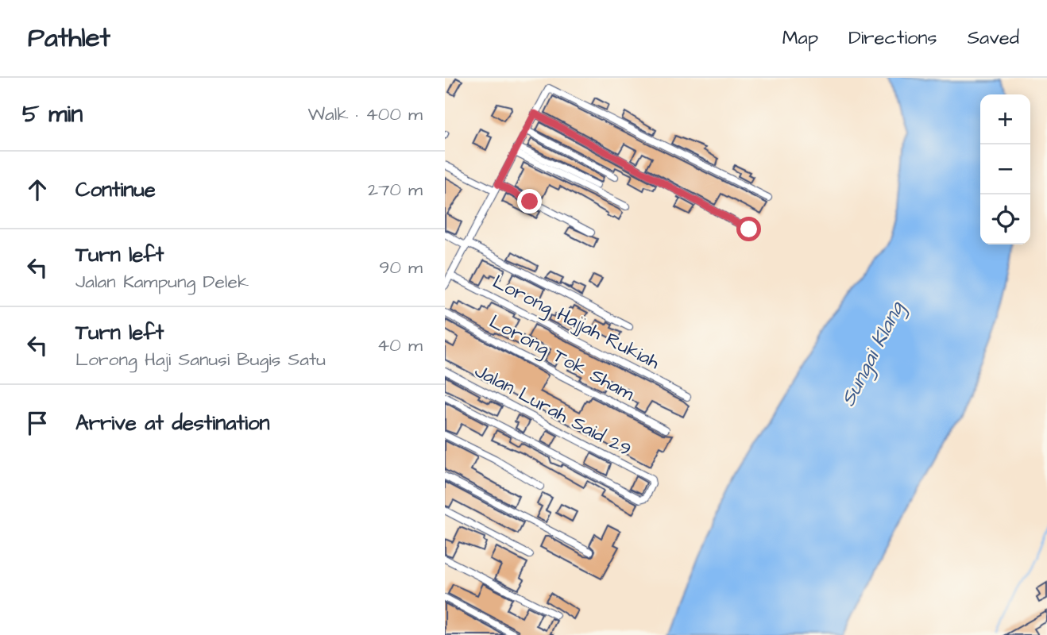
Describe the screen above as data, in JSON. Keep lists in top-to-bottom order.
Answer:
{
  "streets": {
    "street": ["Lorong Hajjah Rukiah", "Lorong Tok Sham", "Jalan Lurah Said 29"]
  },
  "water": ["Sungai Klang"],
  "page": {
    "header": "Pathlet",
    "nav": ["Map", "Directions", "Saved"],
    "heading": ["5 min", "Walk · 400 m"],
    "map_buttons": ["+", "−"],
    "list": [
      ["Continue", "270 m"],
      ["Turn left", "Jalan Kampung Delek", "90 m"],
      ["Turn left", "Lorong Haji Sanusi Bugis Satu", "40 m"],
      "Arrive at destination"
    ]
  }
}
